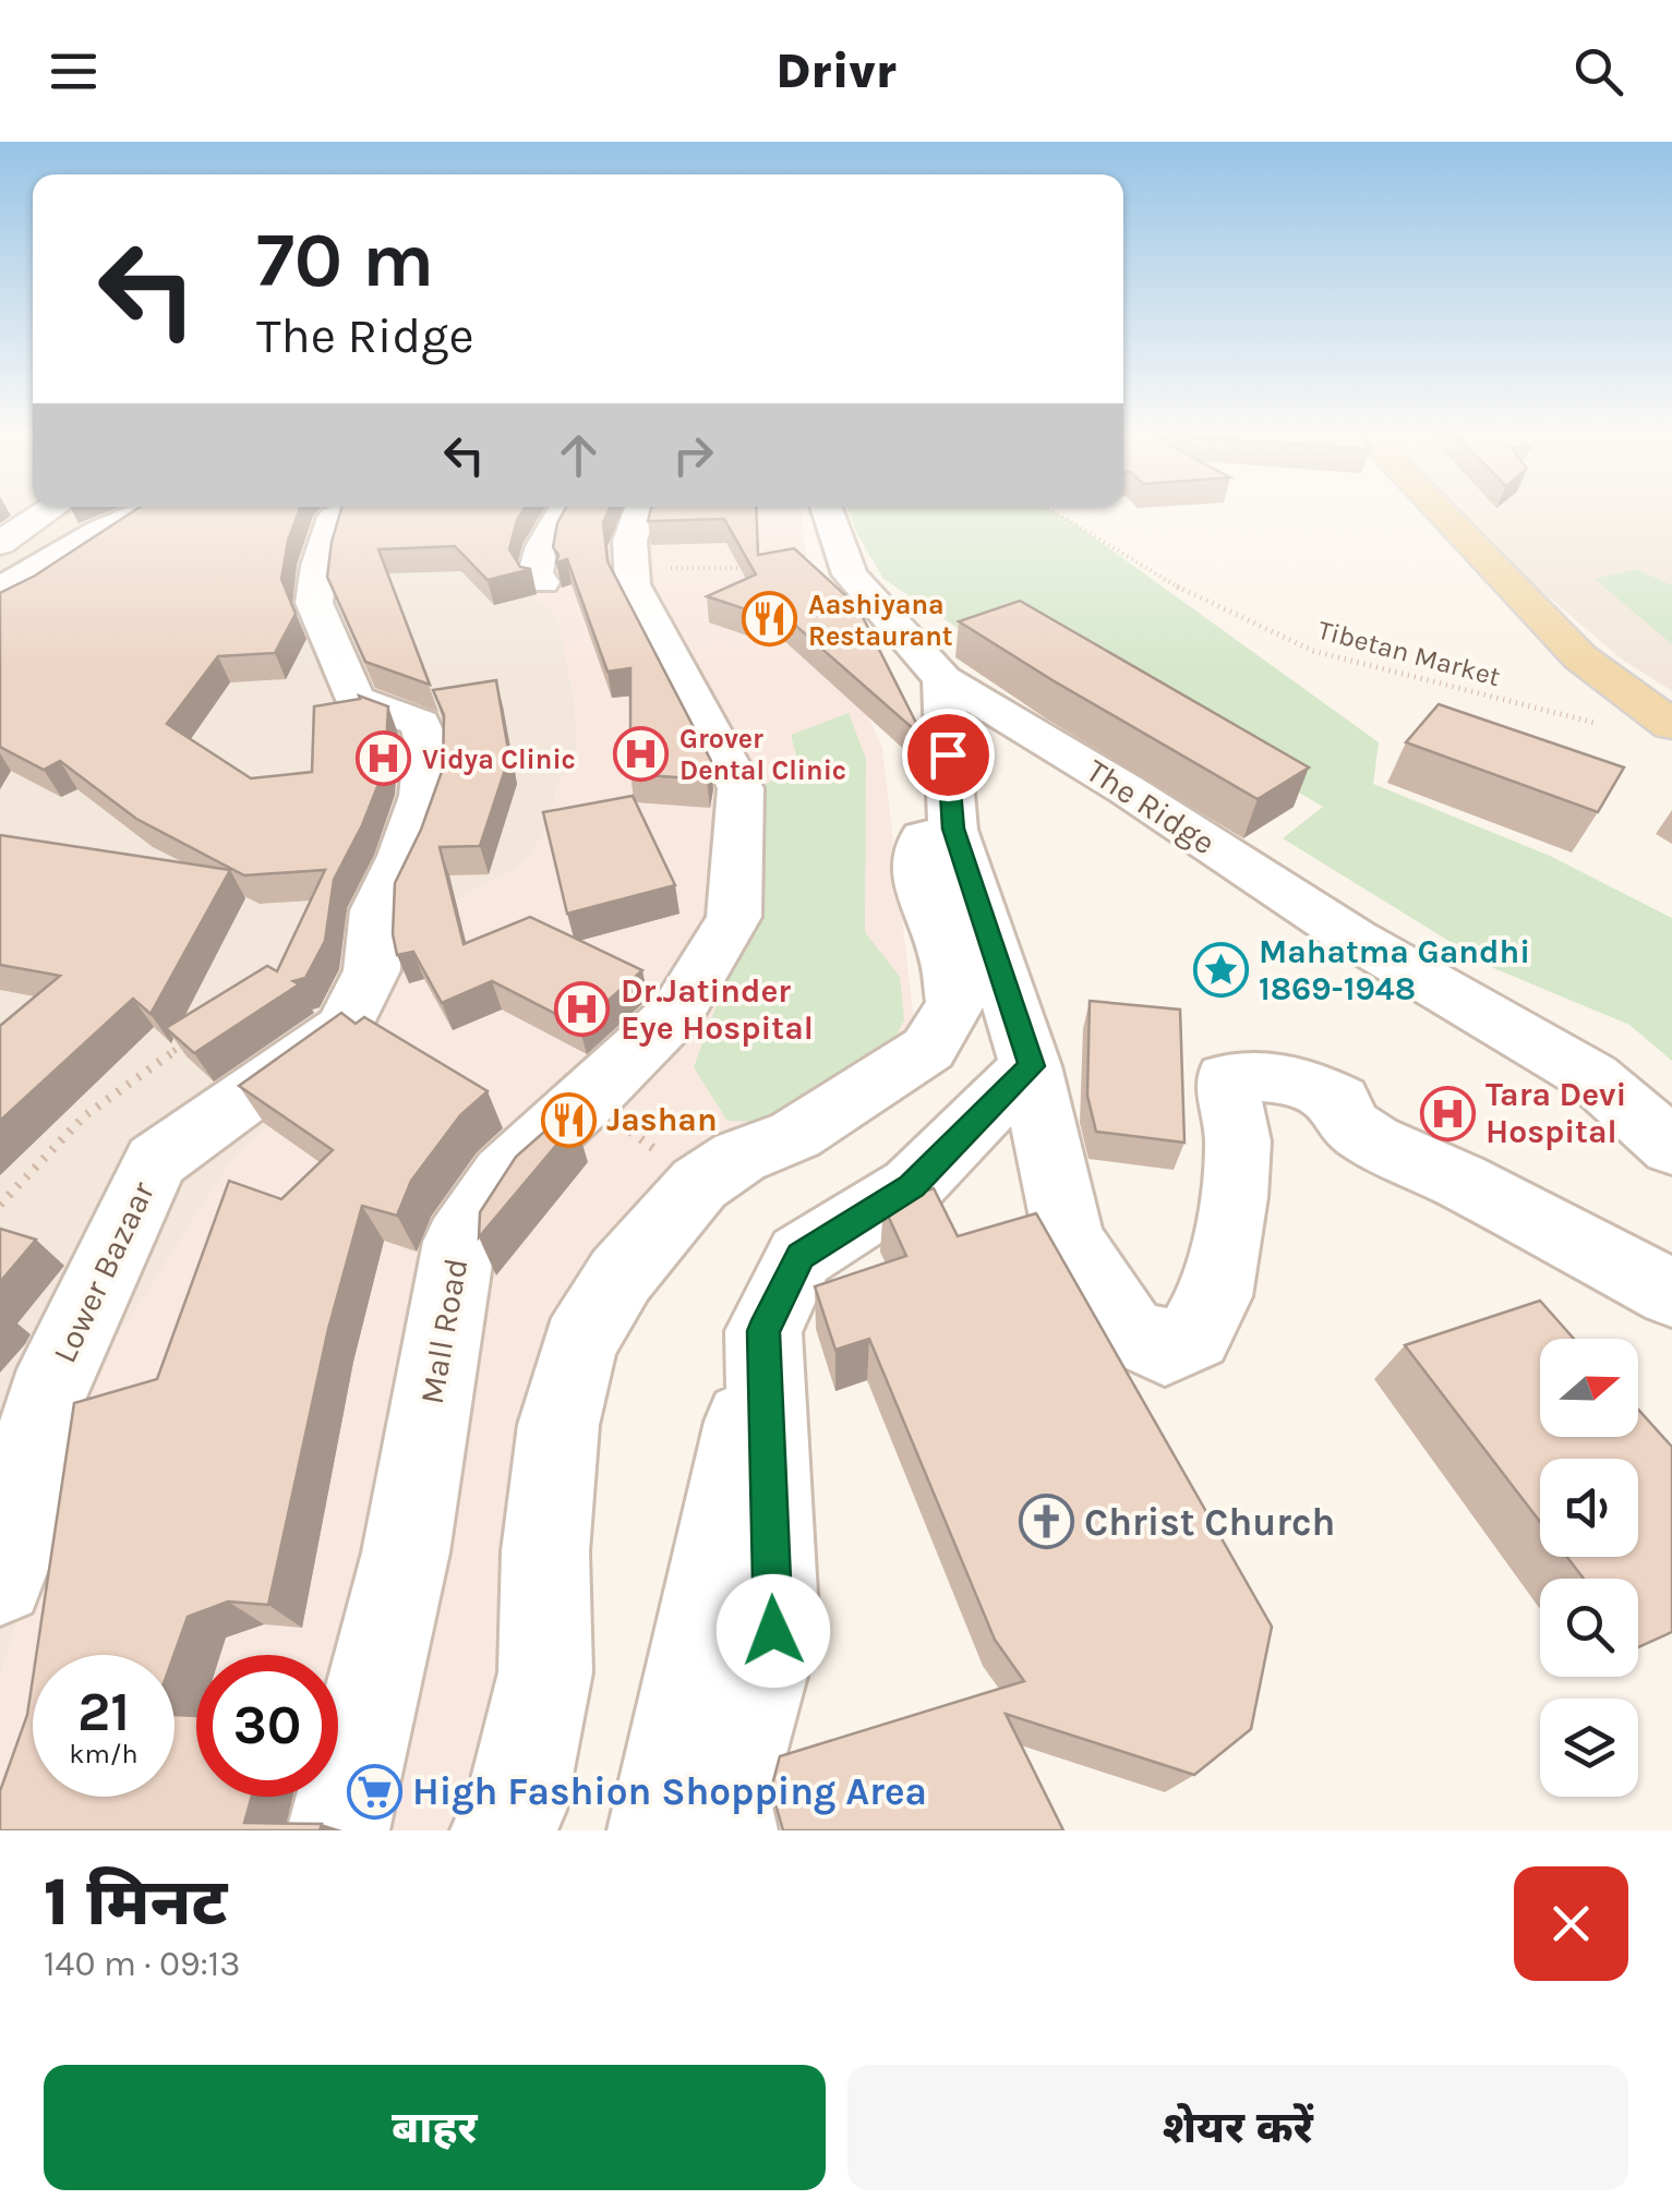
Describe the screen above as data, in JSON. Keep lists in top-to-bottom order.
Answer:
{
  "streets": {
    "street": ["The Ridge", "Lower Bazaar", "Mall Road"],
    "path": ["Tibetan Market"]
  },
  "places": {
    "restaurant": ["Aashiyana Restaurant", "Jashan"],
    "hospital": [
      "Grover Dental Clinic",
      "Vidya Clinic",
      "Dr.Jatinder Eye Hospital",
      "Tara Devi Hospital"
    ],
    "place": ["Mahatma Gandhi 1869-1948"],
    "church": ["Christ Church"],
    "supermarket": ["High Fashion Shopping Area"]
  },
  "north": "right",
  "page": {
    "header": "Drivr",
    "turn": ["70 m", "The Ridge"],
    "speed": "21 km/h",
    "limit": "30",
    "heading": ["1 मिनट", "140 m · 09:13"],
    "buttons": ["बाहर", "शेयर करें"]
  }
}
